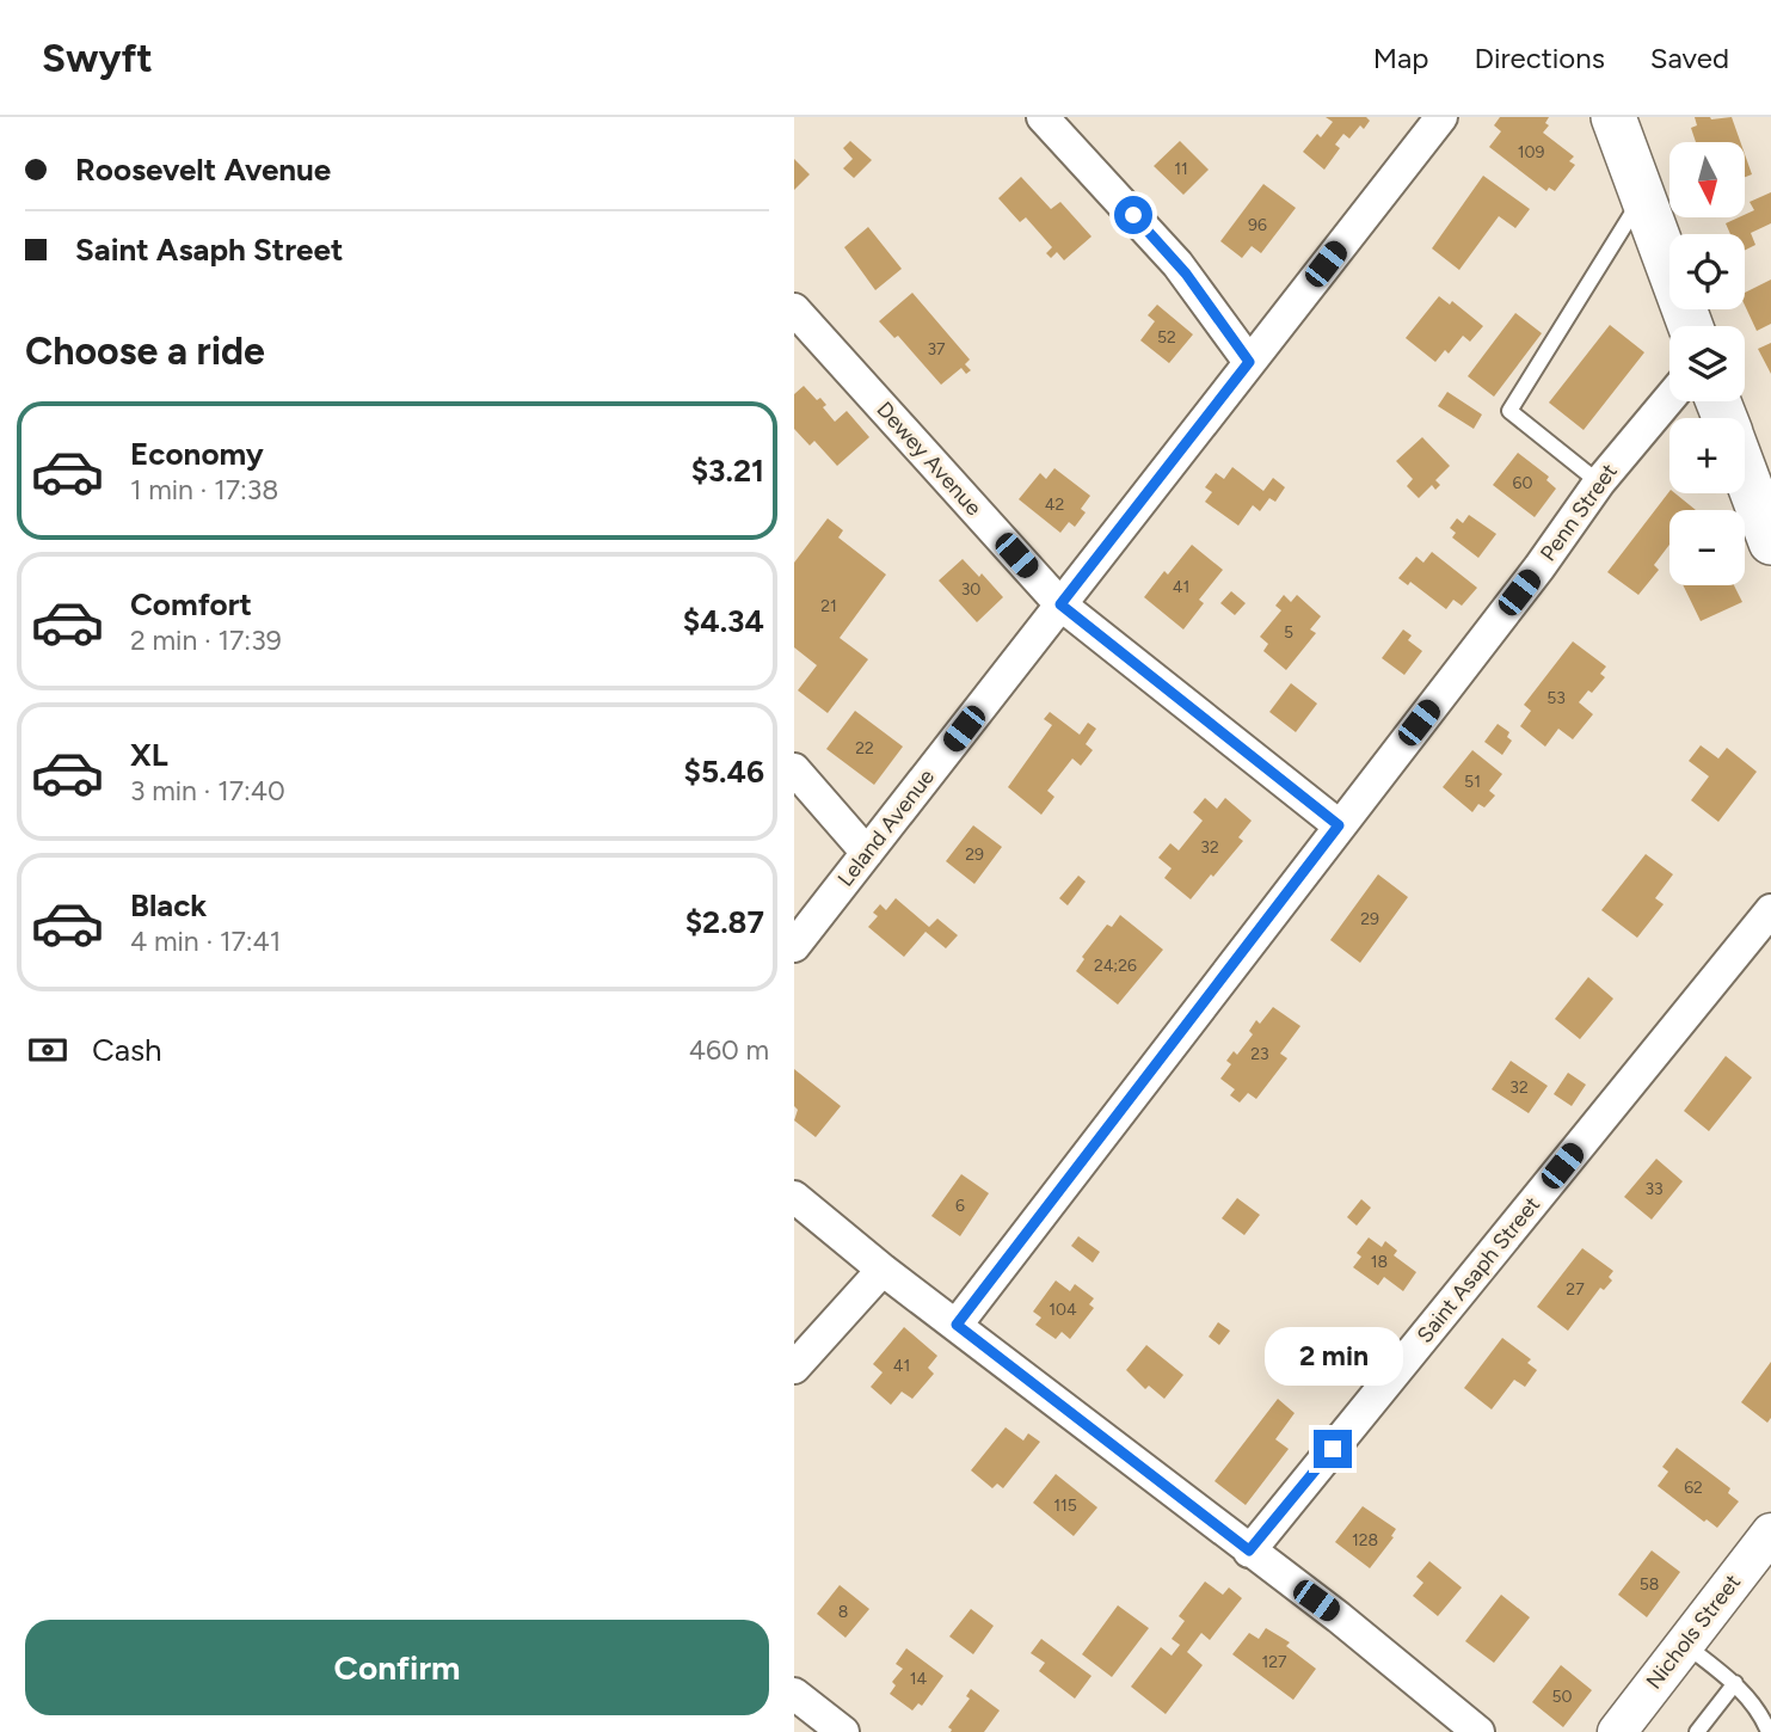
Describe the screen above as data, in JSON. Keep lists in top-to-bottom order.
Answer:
{
  "streets": {
    "street": [
      "Dewey Avenue",
      "Penn Street",
      "Leland Avenue",
      "Saint Asaph Street",
      "Nichols Street"
    ]
  },
  "crossings": [
    ["Dewey Avenue", "Penn Street"],
    ["Dewey Avenue", "Leland Avenue"]
  ],
  "house_numbers": [
    "109",
    "11",
    "96",
    "52",
    "37",
    "60",
    "42",
    "41",
    "30",
    "21",
    "5",
    "53",
    "22",
    "51",
    "32",
    "29",
    "29",
    "24;26",
    "23",
    "32",
    "33",
    "6",
    "18",
    "27",
    "104",
    "41",
    "62",
    "115",
    "128",
    "58",
    "8",
    "127",
    "14",
    "50"
  ],
  "north": "bottom",
  "page": {
    "header": "Swyft",
    "nav": ["Map", "Directions", "Saved"],
    "banner": ["Roosevelt Avenue", "Saint Asaph Street"],
    "map_buttons": ["+", "−"],
    "heading": "Choose a ride",
    "list": [
      {
        "name": "Economy",
        "note": "1 min · 17:38",
        "value": "$3.21"
      },
      {
        "name": "Comfort",
        "note": "2 min · 17:39",
        "value": "$4.34"
      },
      {
        "name": "XL",
        "note": "3 min · 17:40",
        "value": "$5.46"
      },
      {
        "name": "Black",
        "note": "4 min · 17:41",
        "value": "$2.87"
      }
    ],
    "pay": ["Cash", "460 m"],
    "bubble": "2 min",
    "buttons": "Confirm"
  }
}
